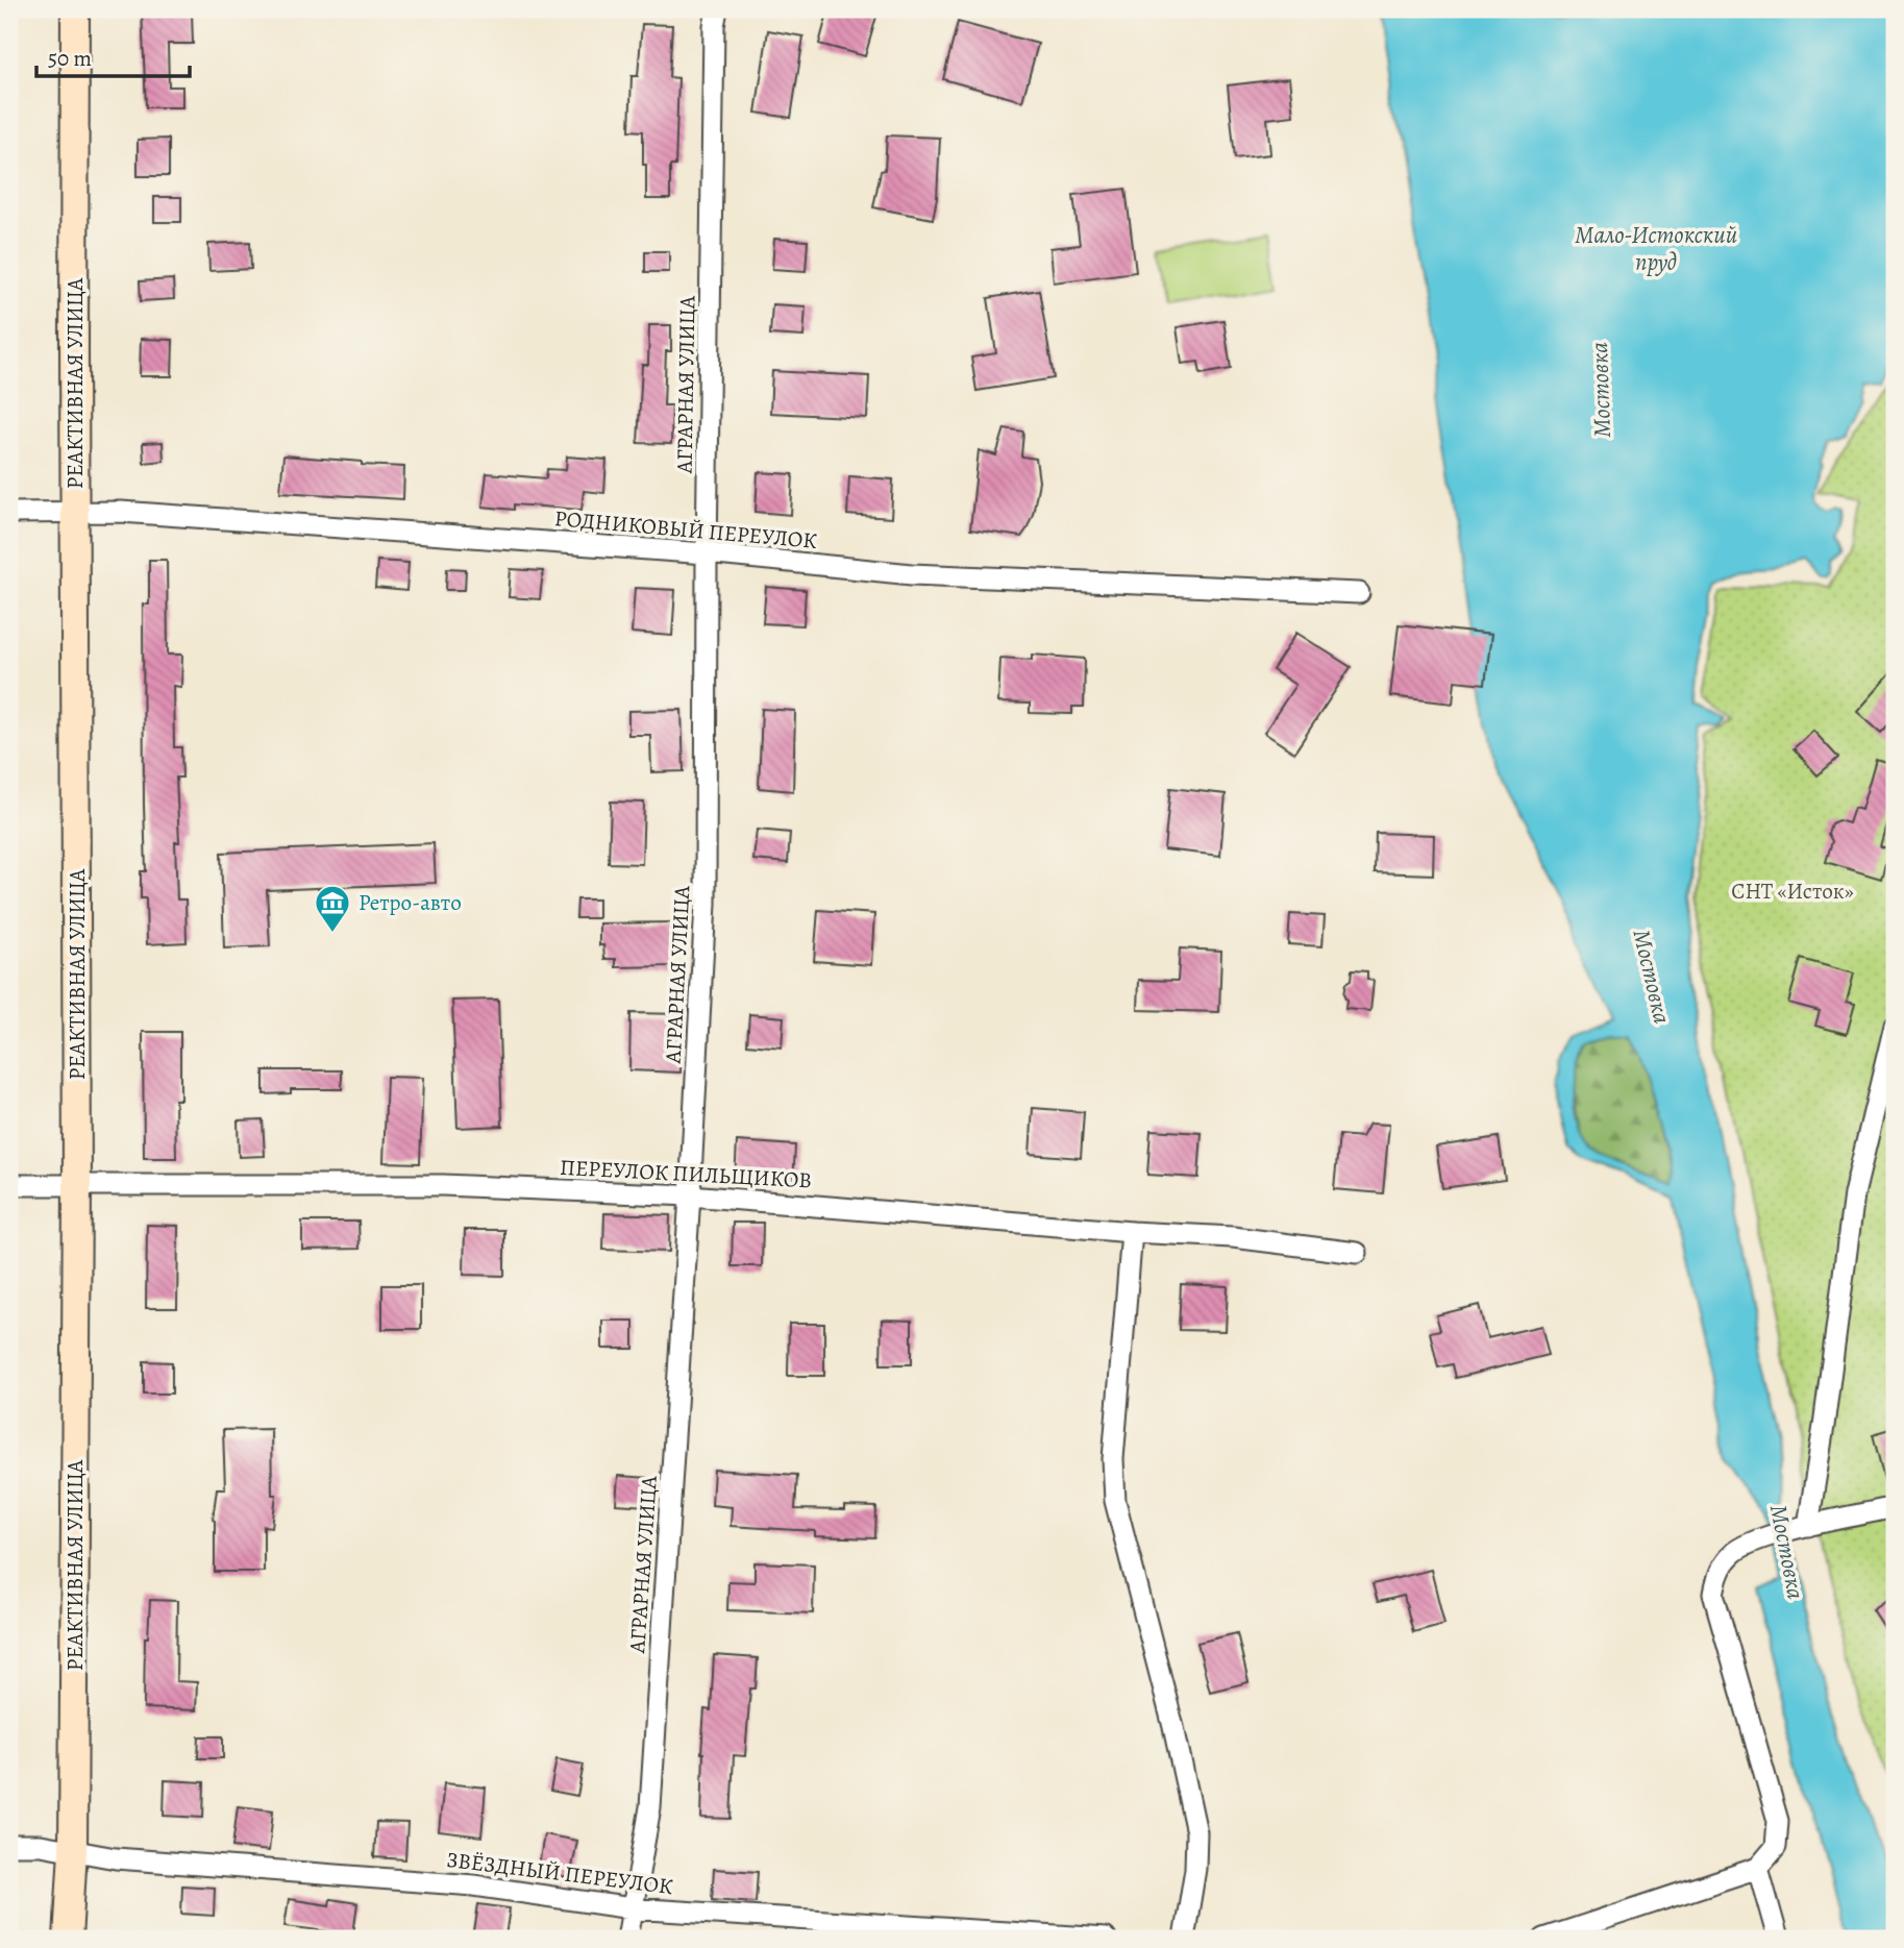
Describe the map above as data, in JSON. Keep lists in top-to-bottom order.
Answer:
{
  "streets": {
    "main road": ["РЕАКТИВНАЯ УЛИЦА"],
    "street": [
      "АГРАРНАЯ УЛИЦА",
      "РОДНИКОВЫЙ ПЕРЕУЛОК",
      "ПЕРЕУЛОК ПИЛЬЩИКОВ",
      "ЗВЁЗДНЫЙ ПЕРЕУЛОК"
    ]
  },
  "crossings": [
    ["РЕАКТИВНАЯ УЛИЦА", "РОДНИКОВЫЙ ПЕРЕУЛОК"],
    ["РЕАКТИВНАЯ УЛИЦА", "ПЕРЕУЛОК ПИЛЬЩИКОВ"],
    ["РЕАКТИВНАЯ УЛИЦА", "ЗВЁЗДНЫЙ ПЕРЕУЛОК"],
    ["АГРАРНАЯ УЛИЦА", "РОДНИКОВЫЙ ПЕРЕУЛОК"],
    ["АГРАРНАЯ УЛИЦА", "ПЕРЕУЛОК ПИЛЬЩИКОВ"],
    ["АГРАРНАЯ УЛИЦА", "ЗВЁЗДНЫЙ ПЕРЕУЛОК"]
  ],
  "water": ["Мало-Истокский пруд", "Мостовка"],
  "parks": ["СНТ «Исток»"],
  "places": {
    "museum": ["Ретро-авто"]
  },
  "scale_bar": "50 m"
}
